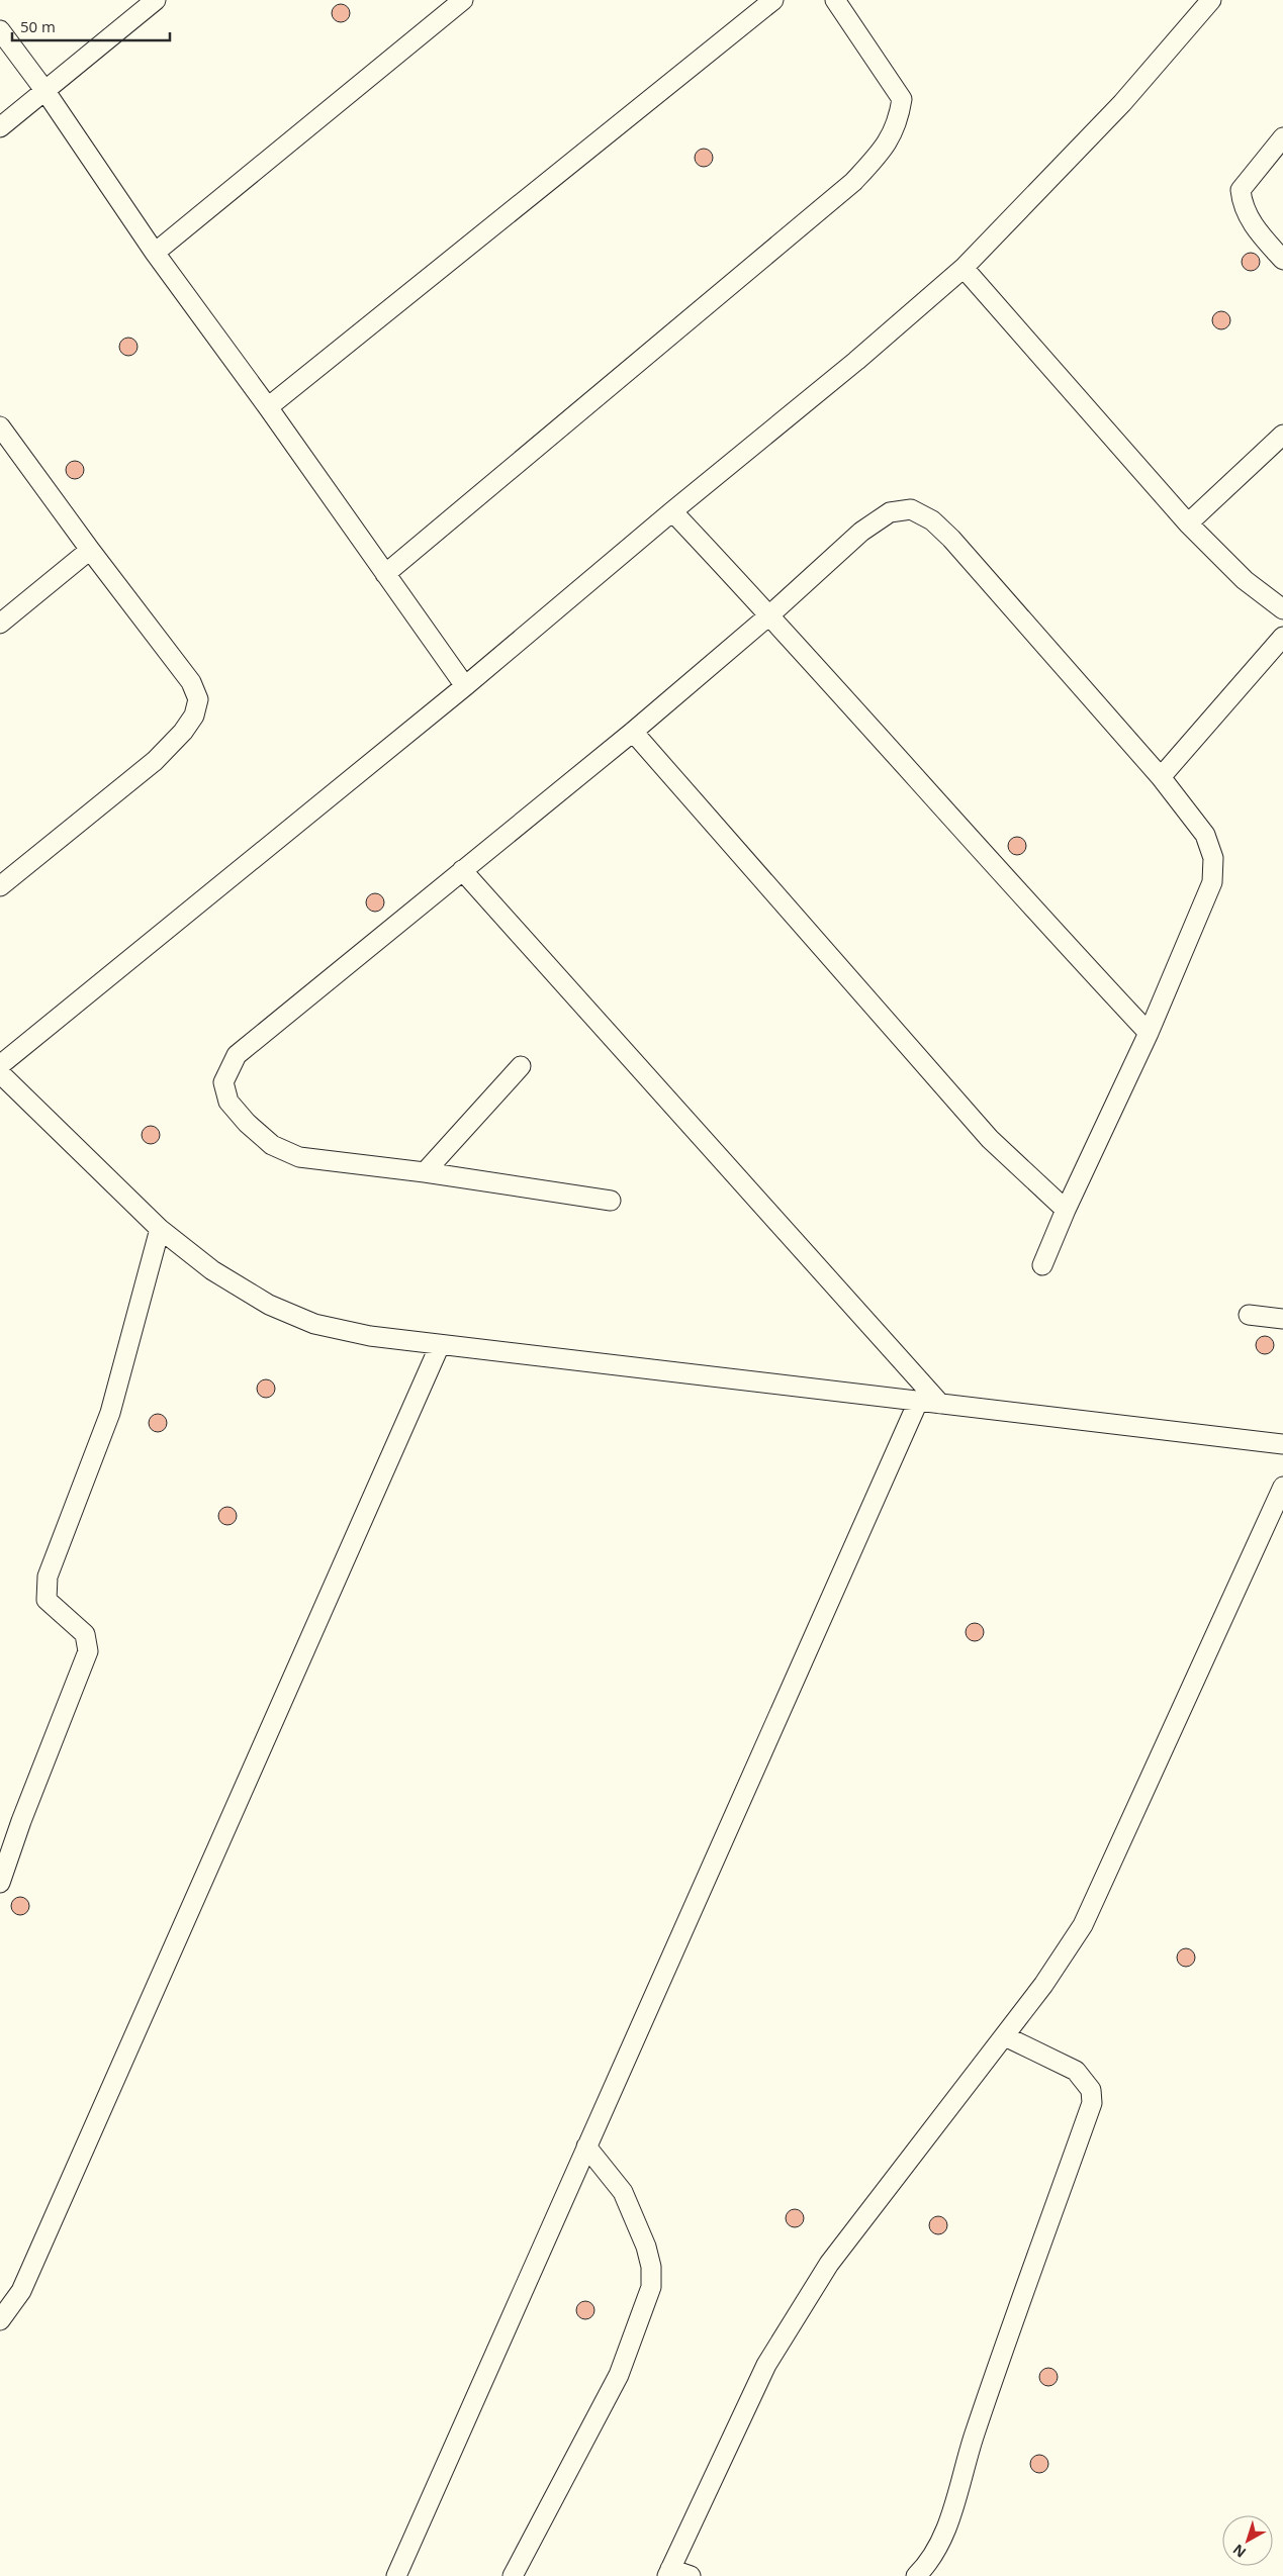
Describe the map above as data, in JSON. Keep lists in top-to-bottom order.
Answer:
{
  "scale_bar": "50 m",
  "north": "bottom left"
}
